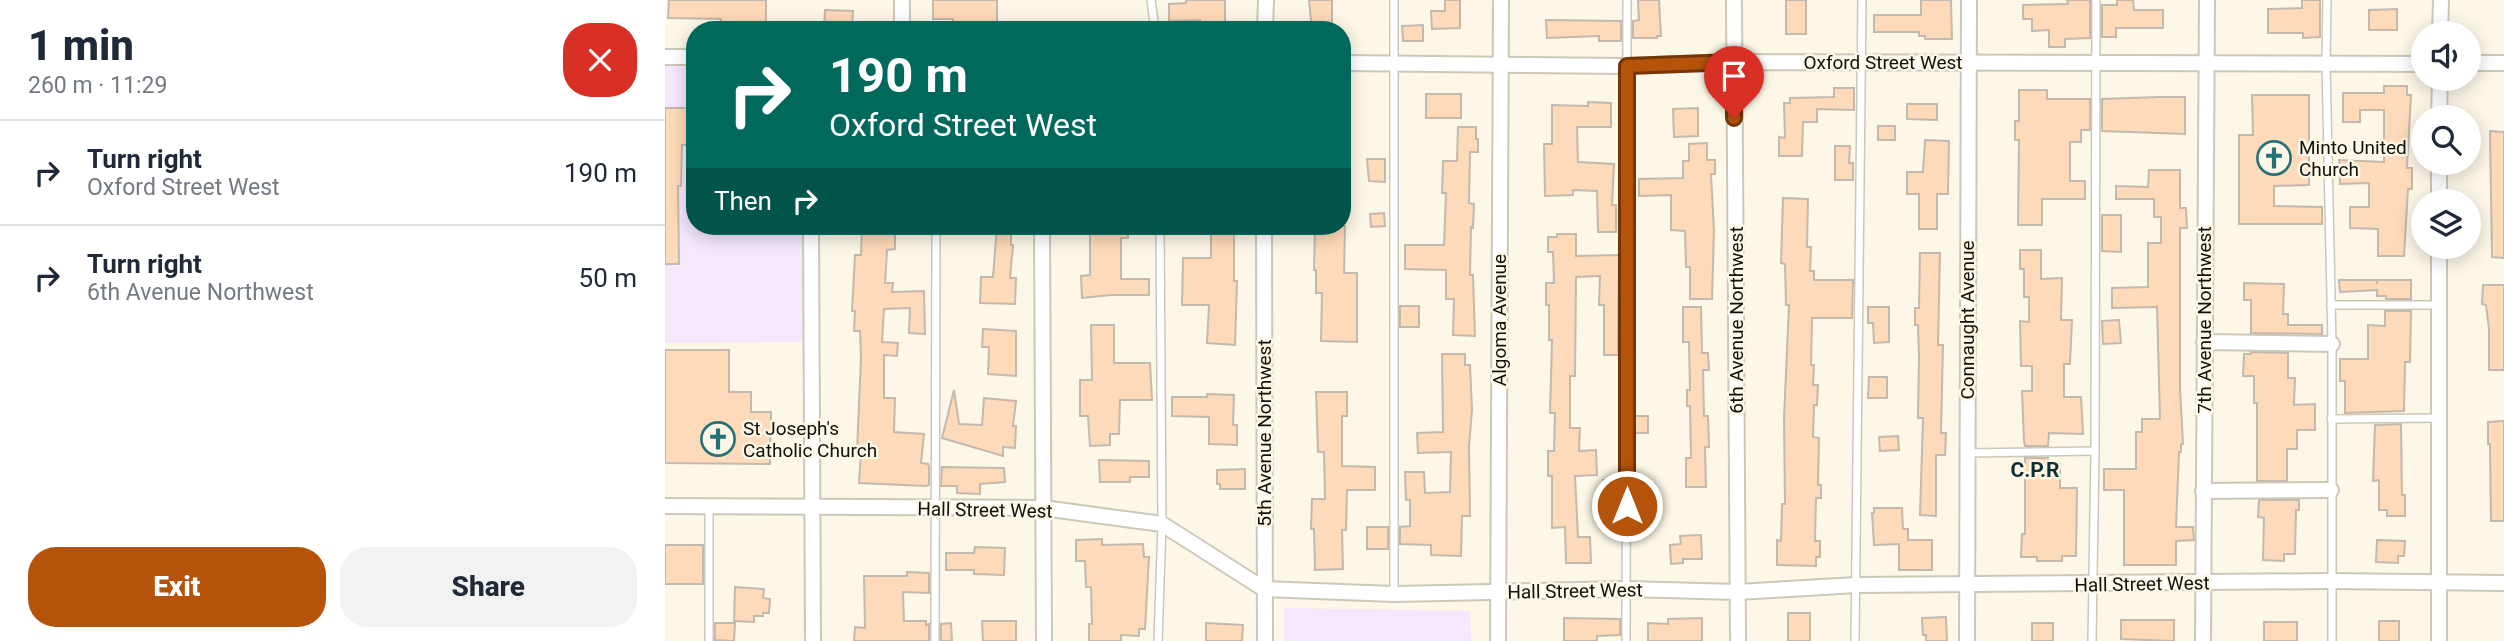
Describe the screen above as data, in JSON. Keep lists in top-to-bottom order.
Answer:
{
  "streets": {
    "street": [
      "Oxford Street West",
      "Algoma Avenue",
      "6th Avenue Northwest",
      "Connaught Avenue",
      "7th Avenue Northwest",
      "5th Avenue Northwest",
      "Hall Street West"
    ]
  },
  "crossings": [
    ["Oxford Street West", "Algoma Avenue"],
    ["Oxford Street West", "6th Avenue Northwest"],
    ["Oxford Street West", "Connaught Avenue"],
    ["Oxford Street West", "7th Avenue Northwest"],
    ["Algoma Avenue", "Hall Street West"],
    ["6th Avenue Northwest", "Hall Street West"],
    ["Connaught Avenue", "Hall Street West"],
    ["7th Avenue Northwest", "Hall Street West"],
    ["5th Avenue Northwest", "Hall Street West"]
  ],
  "districts": ["C.P.R"],
  "places": {
    "church": ["Minto United Church", "St Joseph's Catholic Church"]
  },
  "page": {
    "heading": ["1 min", "260 m · 11:29"],
    "turn": ["190 m", "Oxford Street West"],
    "list": [
      {
        "name": "Turn right",
        "note": "Oxford Street West",
        "value": "190 m"
      },
      {
        "name": "Turn right",
        "note": "6th Avenue Northwest",
        "value": "50 m"
      }
    ],
    "then": "Then",
    "buttons": ["Exit", "Share"]
  }
}
